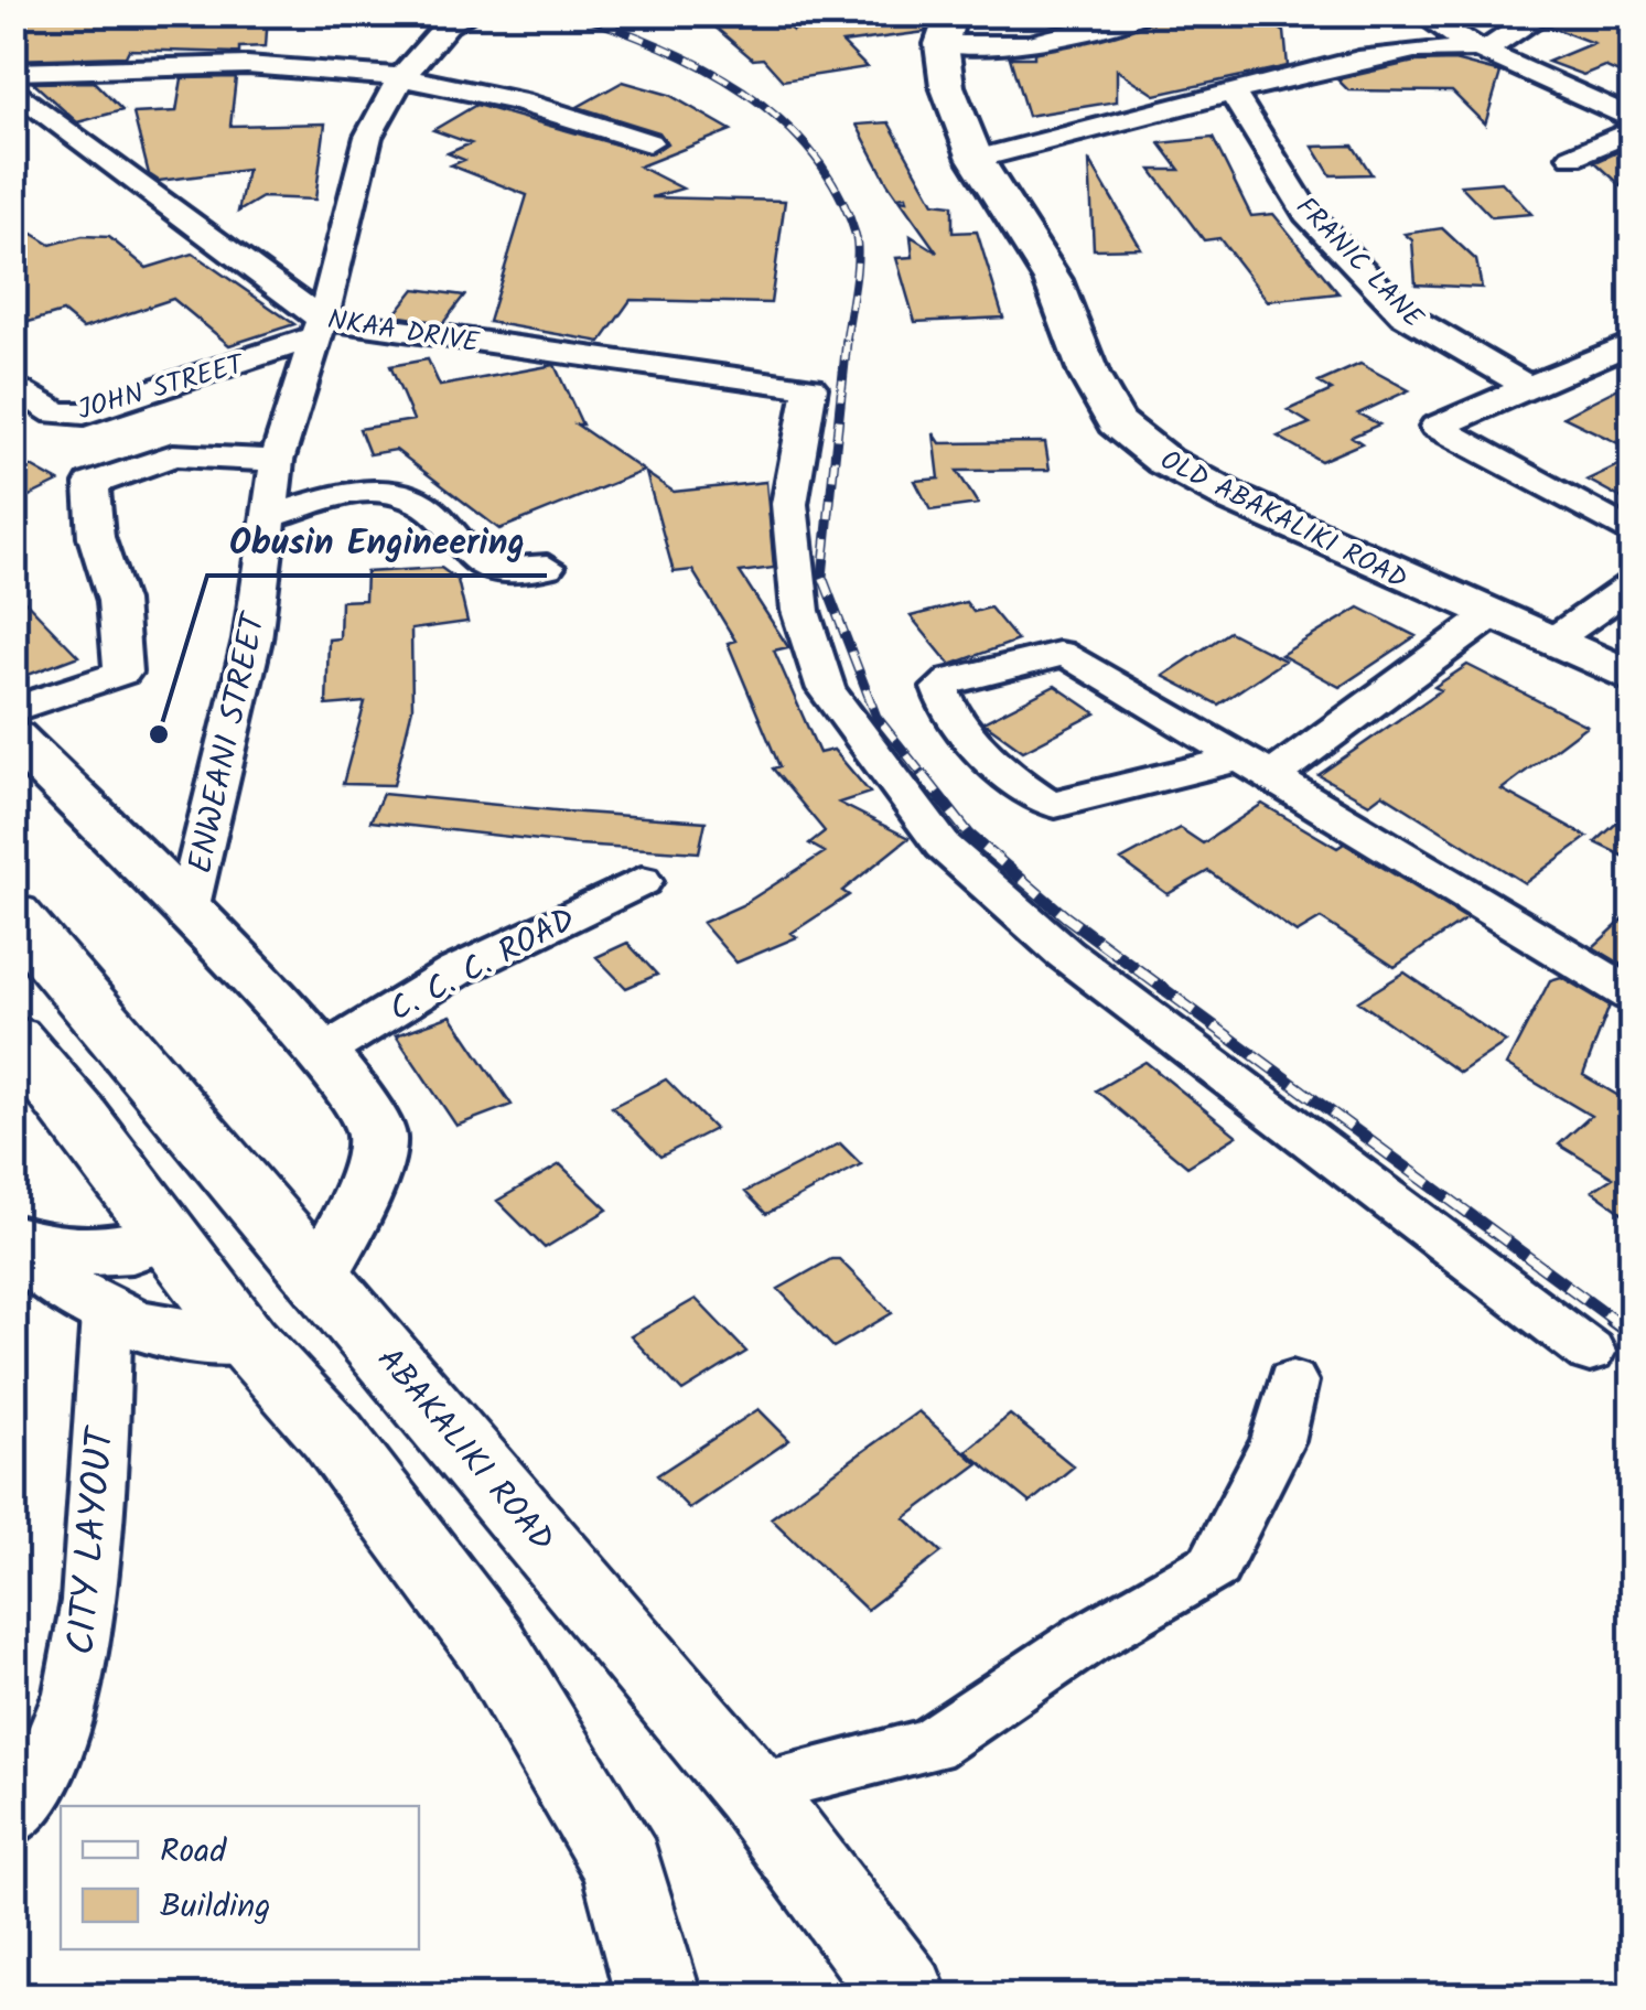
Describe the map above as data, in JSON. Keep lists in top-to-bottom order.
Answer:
{
  "streets": {
    "highway": ["ABAKALIKI ROAD"],
    "main road": ["OLD ABAKALIKI ROAD", "ENWEANI STREET"],
    "street": [
      "FRANIC LANE",
      "NKAA DRIVE",
      "JOHN STREET",
      "C. C. C. ROAD",
      "CITY LAYOUT"
    ]
  },
  "crossings": [
    ["NKAA DRIVE", "JOHN STREET"],
    ["NKAA DRIVE", "ENWEANI STREET"],
    ["JOHN STREET", "ENWEANI STREET"],
    ["ENWEANI STREET", "C. C. C. ROAD"],
    ["ENWEANI STREET", "ABAKALIKI ROAD"]
  ],
  "places": ["Obusin Engineering"],
  "legend": ["Road", "Building"]
}
